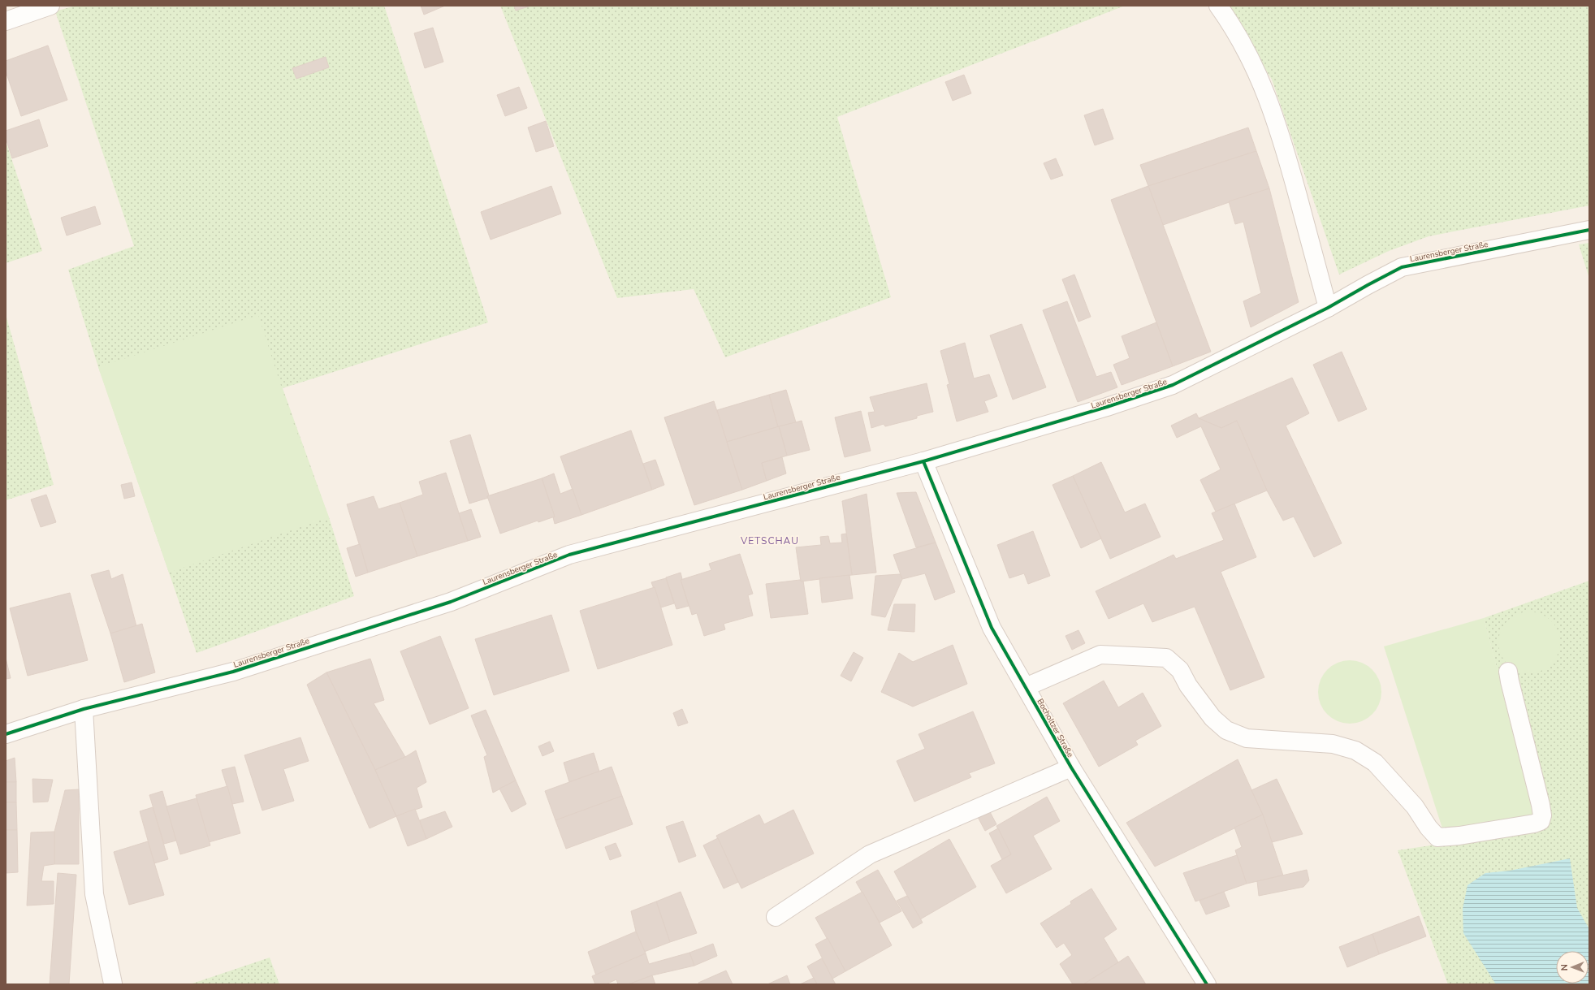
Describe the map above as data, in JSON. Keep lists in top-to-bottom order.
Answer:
{
  "streets": {
    "street": ["Laurensberger Straße", "Bocholtzer Straße"]
  },
  "crossings": [
    ["Laurensberger Straße", "Bocholtzer Straße"]
  ],
  "districts": ["VETSCHAU"],
  "north": "left"
}
